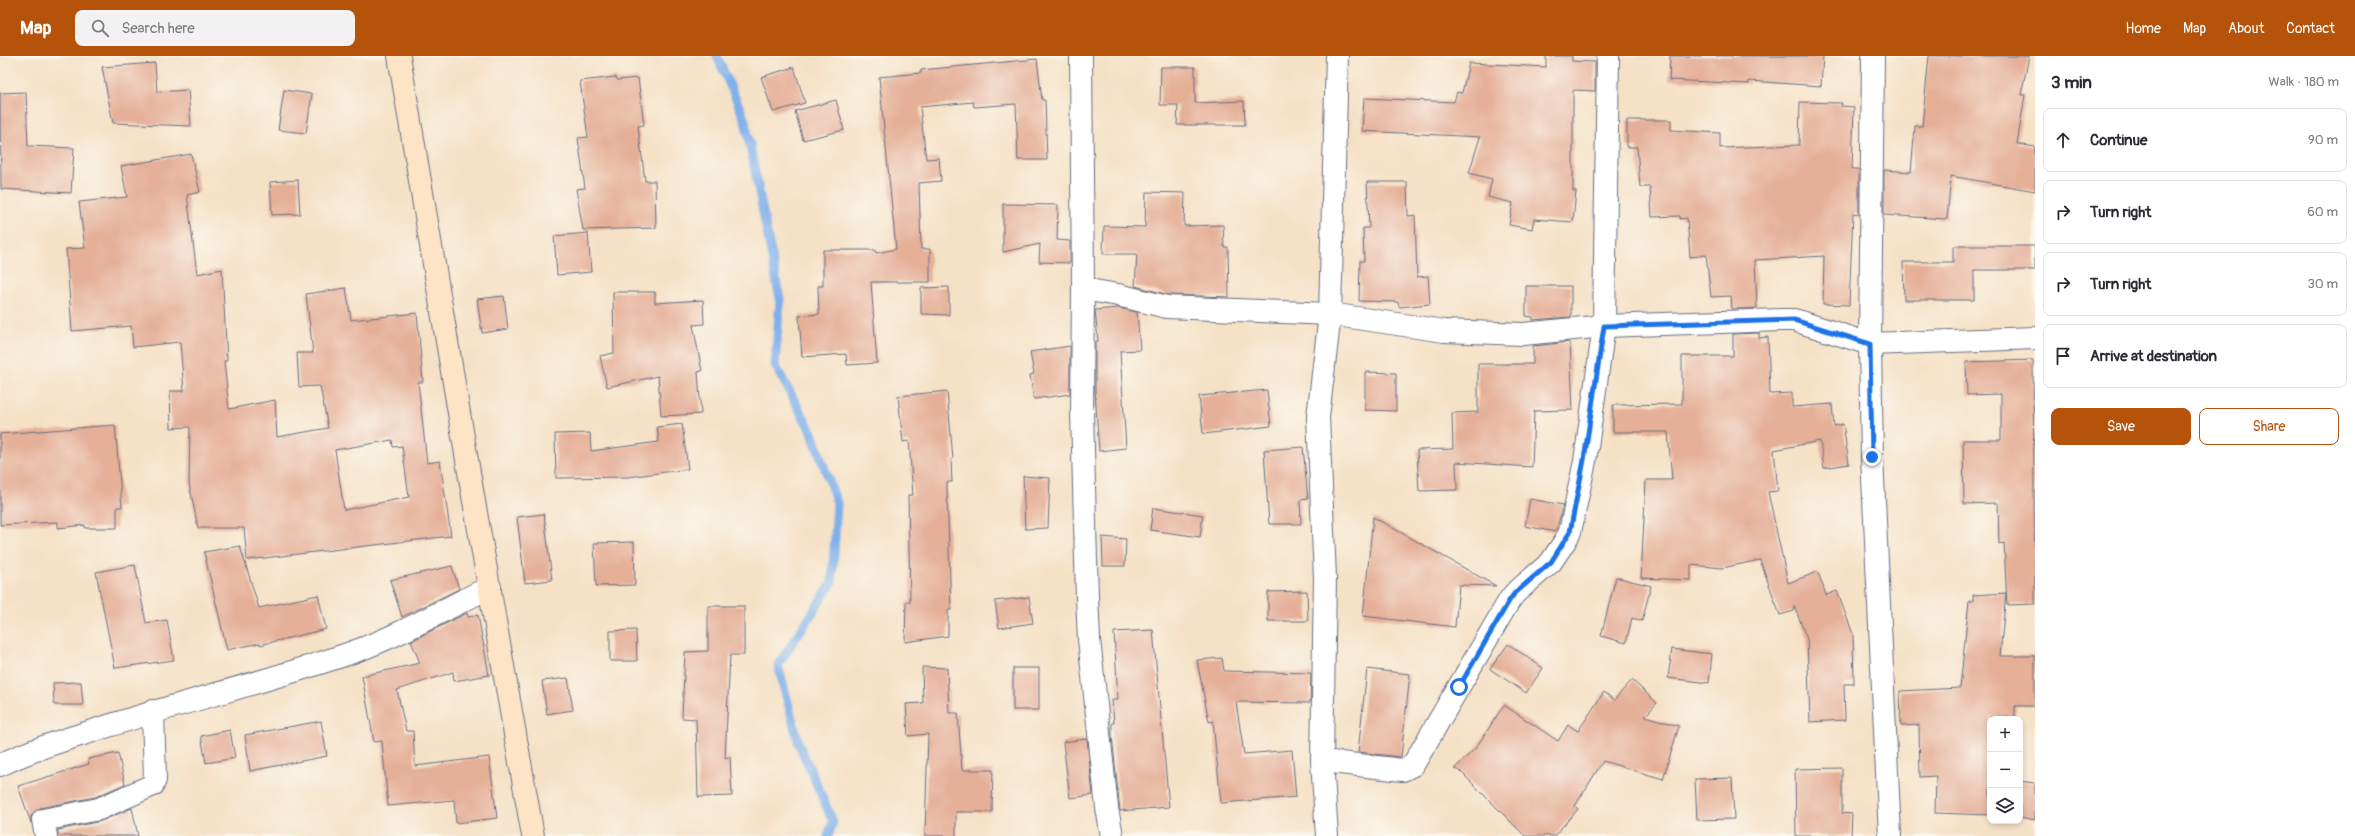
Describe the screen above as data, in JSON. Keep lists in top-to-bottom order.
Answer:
{
  "page": {
    "header": "Map",
    "search": "Search here",
    "nav": [
      "Home",
      "Map",
      "About",
      "Contact"
    ],
    "heading": ["3 min", "Walk · 180 m"],
    "list": [
      ["Continue", "90 m"],
      ["Turn right", "60 m"],
      ["Turn right", "30 m"],
      "Arrive at destination"
    ],
    "buttons": ["Save", "Share"],
    "map_buttons": ["+", "−"]
  }
}
